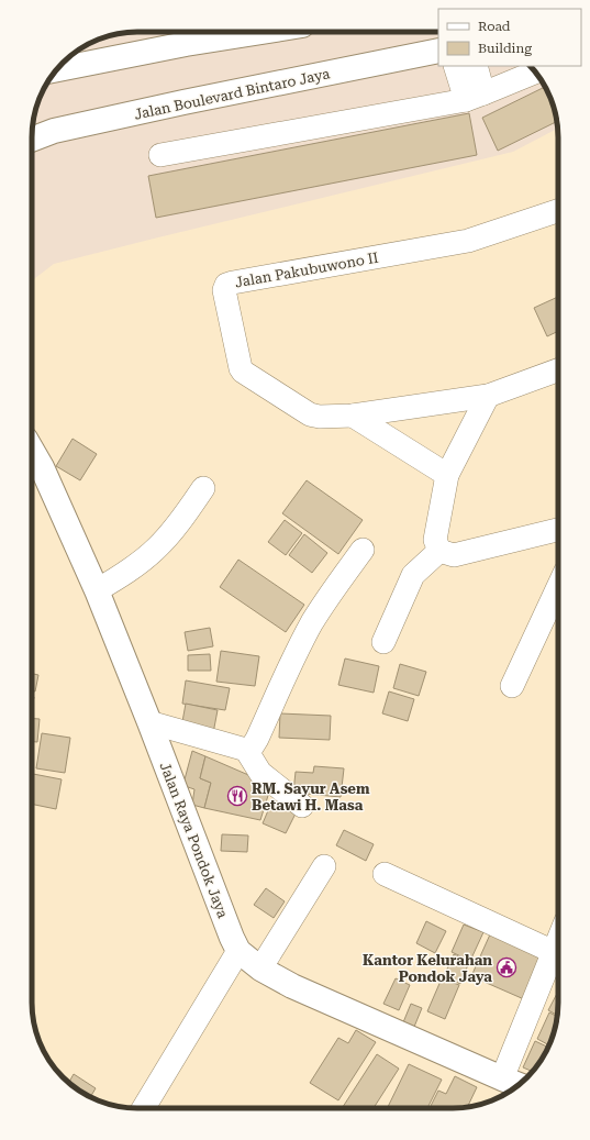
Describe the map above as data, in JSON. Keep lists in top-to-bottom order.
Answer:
{
  "streets": {
    "main road": ["Jalan Boulevard Bintaro Jaya", "Jalan Raya Pondok Jaya"],
    "street": ["Jalan Pakubuwono II"]
  },
  "places": {
    "restaurant": ["RM. Sayur Asem Betawi H. Masa"],
    "public building": ["Kantor Kelurahan Pondok Jaya"]
  },
  "legend": ["Road", "Building"]
}
